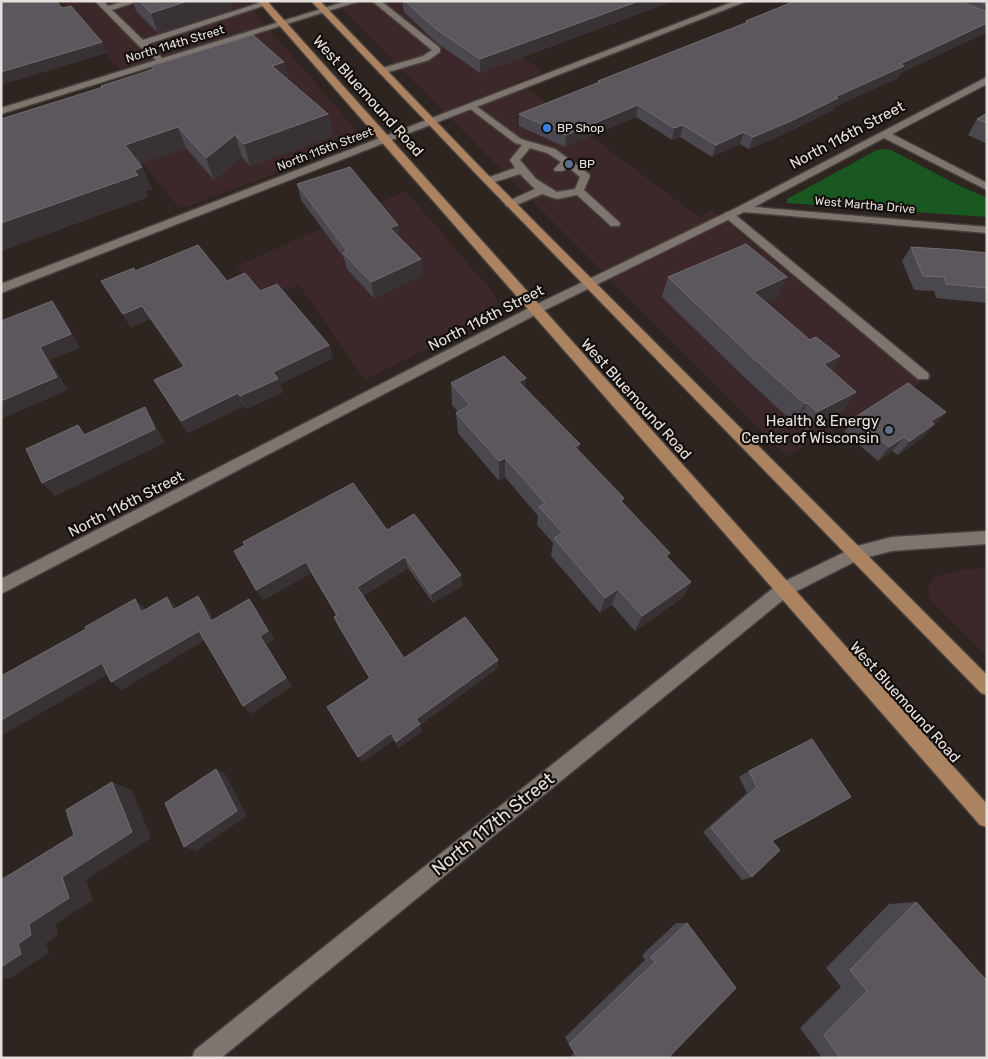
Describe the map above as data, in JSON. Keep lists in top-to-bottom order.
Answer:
{
  "streets": {
    "main road": ["West Bluemound Road"],
    "street": [
      "North 114th Street",
      "North 116th Street",
      "North 115th Street",
      "West Martha Drive",
      "North 117th Street"
    ]
  },
  "crossings": [
    ["North 114th Street", "West Bluemound Road"],
    ["West Bluemound Road", "North 116th Street"],
    ["West Bluemound Road", "North 115th Street"],
    ["West Bluemound Road", "North 117th Street"],
    ["North 116th Street", "West Martha Drive"]
  ],
  "places": ["BP Shop", "BP", "Health & Energy Center of Wisconsin"]
}
